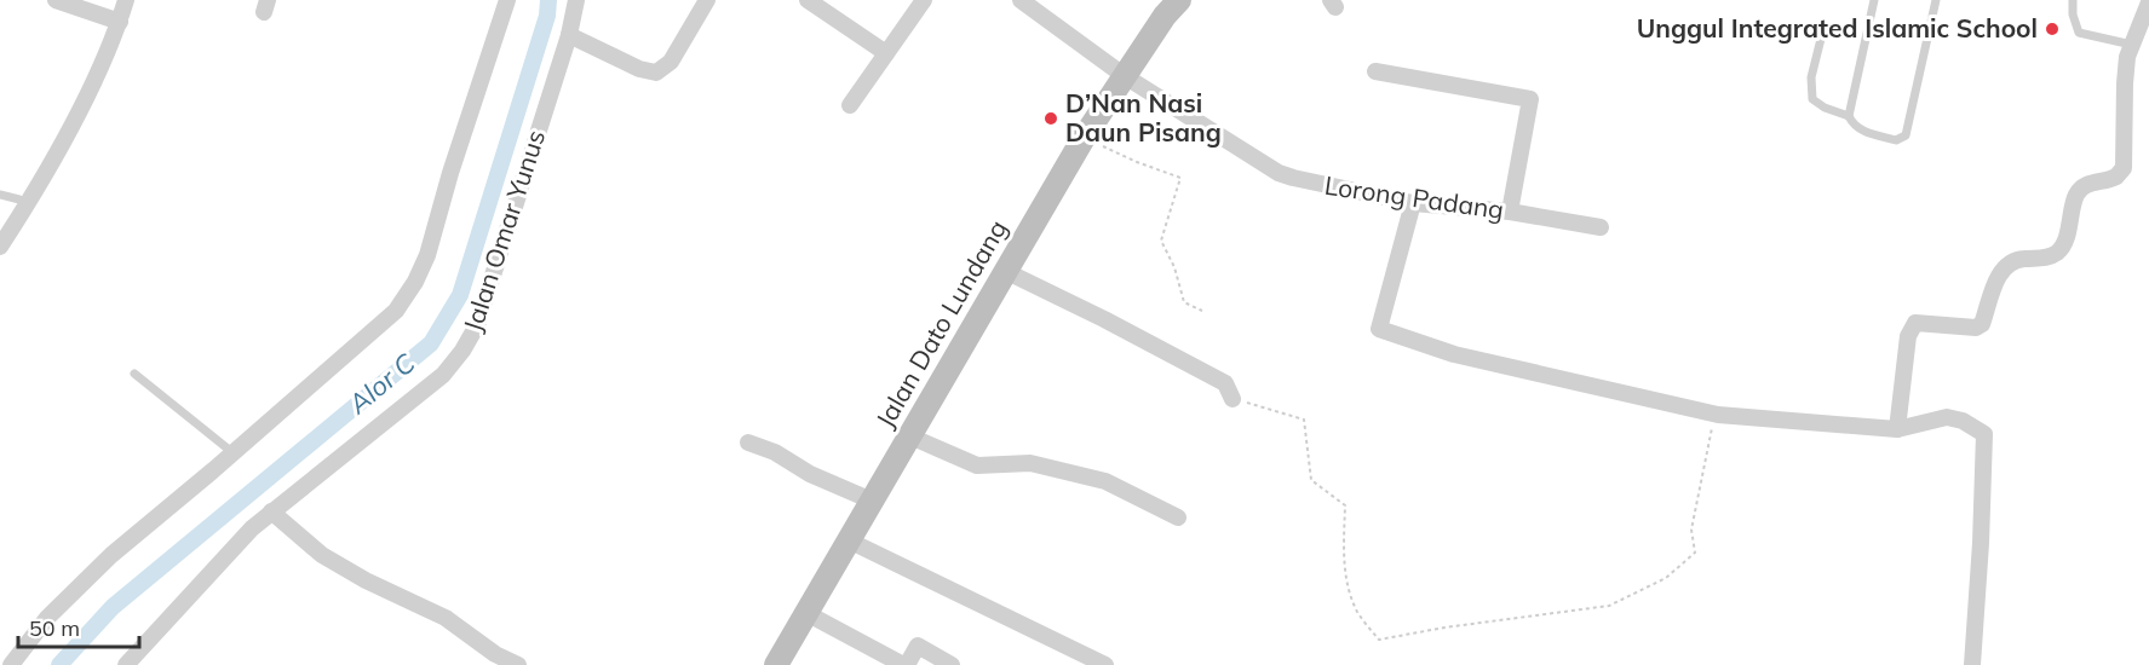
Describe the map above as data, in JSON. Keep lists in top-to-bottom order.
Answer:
{
  "streets": {
    "main road": ["Jalan Dato Lundang"],
    "street": ["Lorong Padang", "Jalan Omar Yunus"]
  },
  "crossings": [
    ["Lorong Padang", "Jalan Dato Lundang"]
  ],
  "water": ["Alor C"],
  "places": ["Unggul Integrated Islamic School", "D’Nan Nasi Daun Pisang"],
  "scale_bar": "50 m"
}
